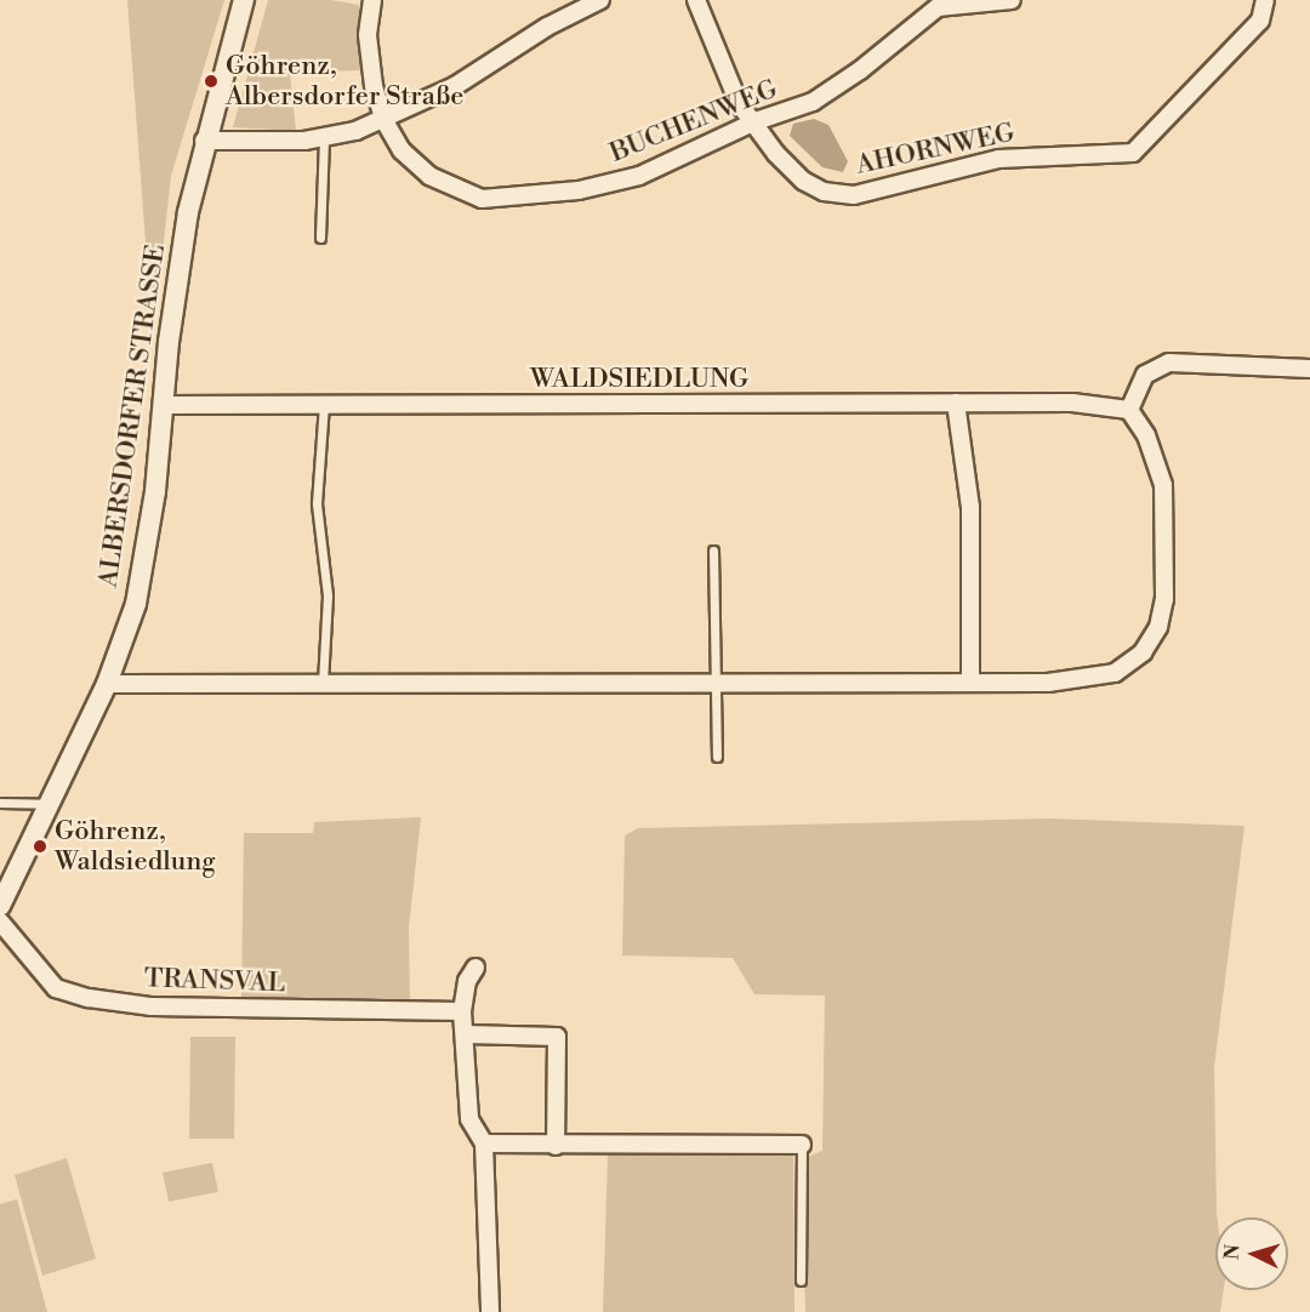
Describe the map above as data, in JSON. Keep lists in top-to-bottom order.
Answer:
{
  "streets": {
    "street": [
      "BUCHENWEG",
      "AHORNWEG",
      "WALDSIEDLUNG",
      "ALBERSDORFER STRASSE",
      "TRANSVAL"
    ]
  },
  "crossings": [
    ["BUCHENWEG", "AHORNWEG"],
    ["WALDSIEDLUNG", "ALBERSDORFER STRASSE"]
  ],
  "places": ["Göhrenz, Albersdorfer Straße", "Göhrenz, Waldsiedlung"],
  "north": "left"
}
